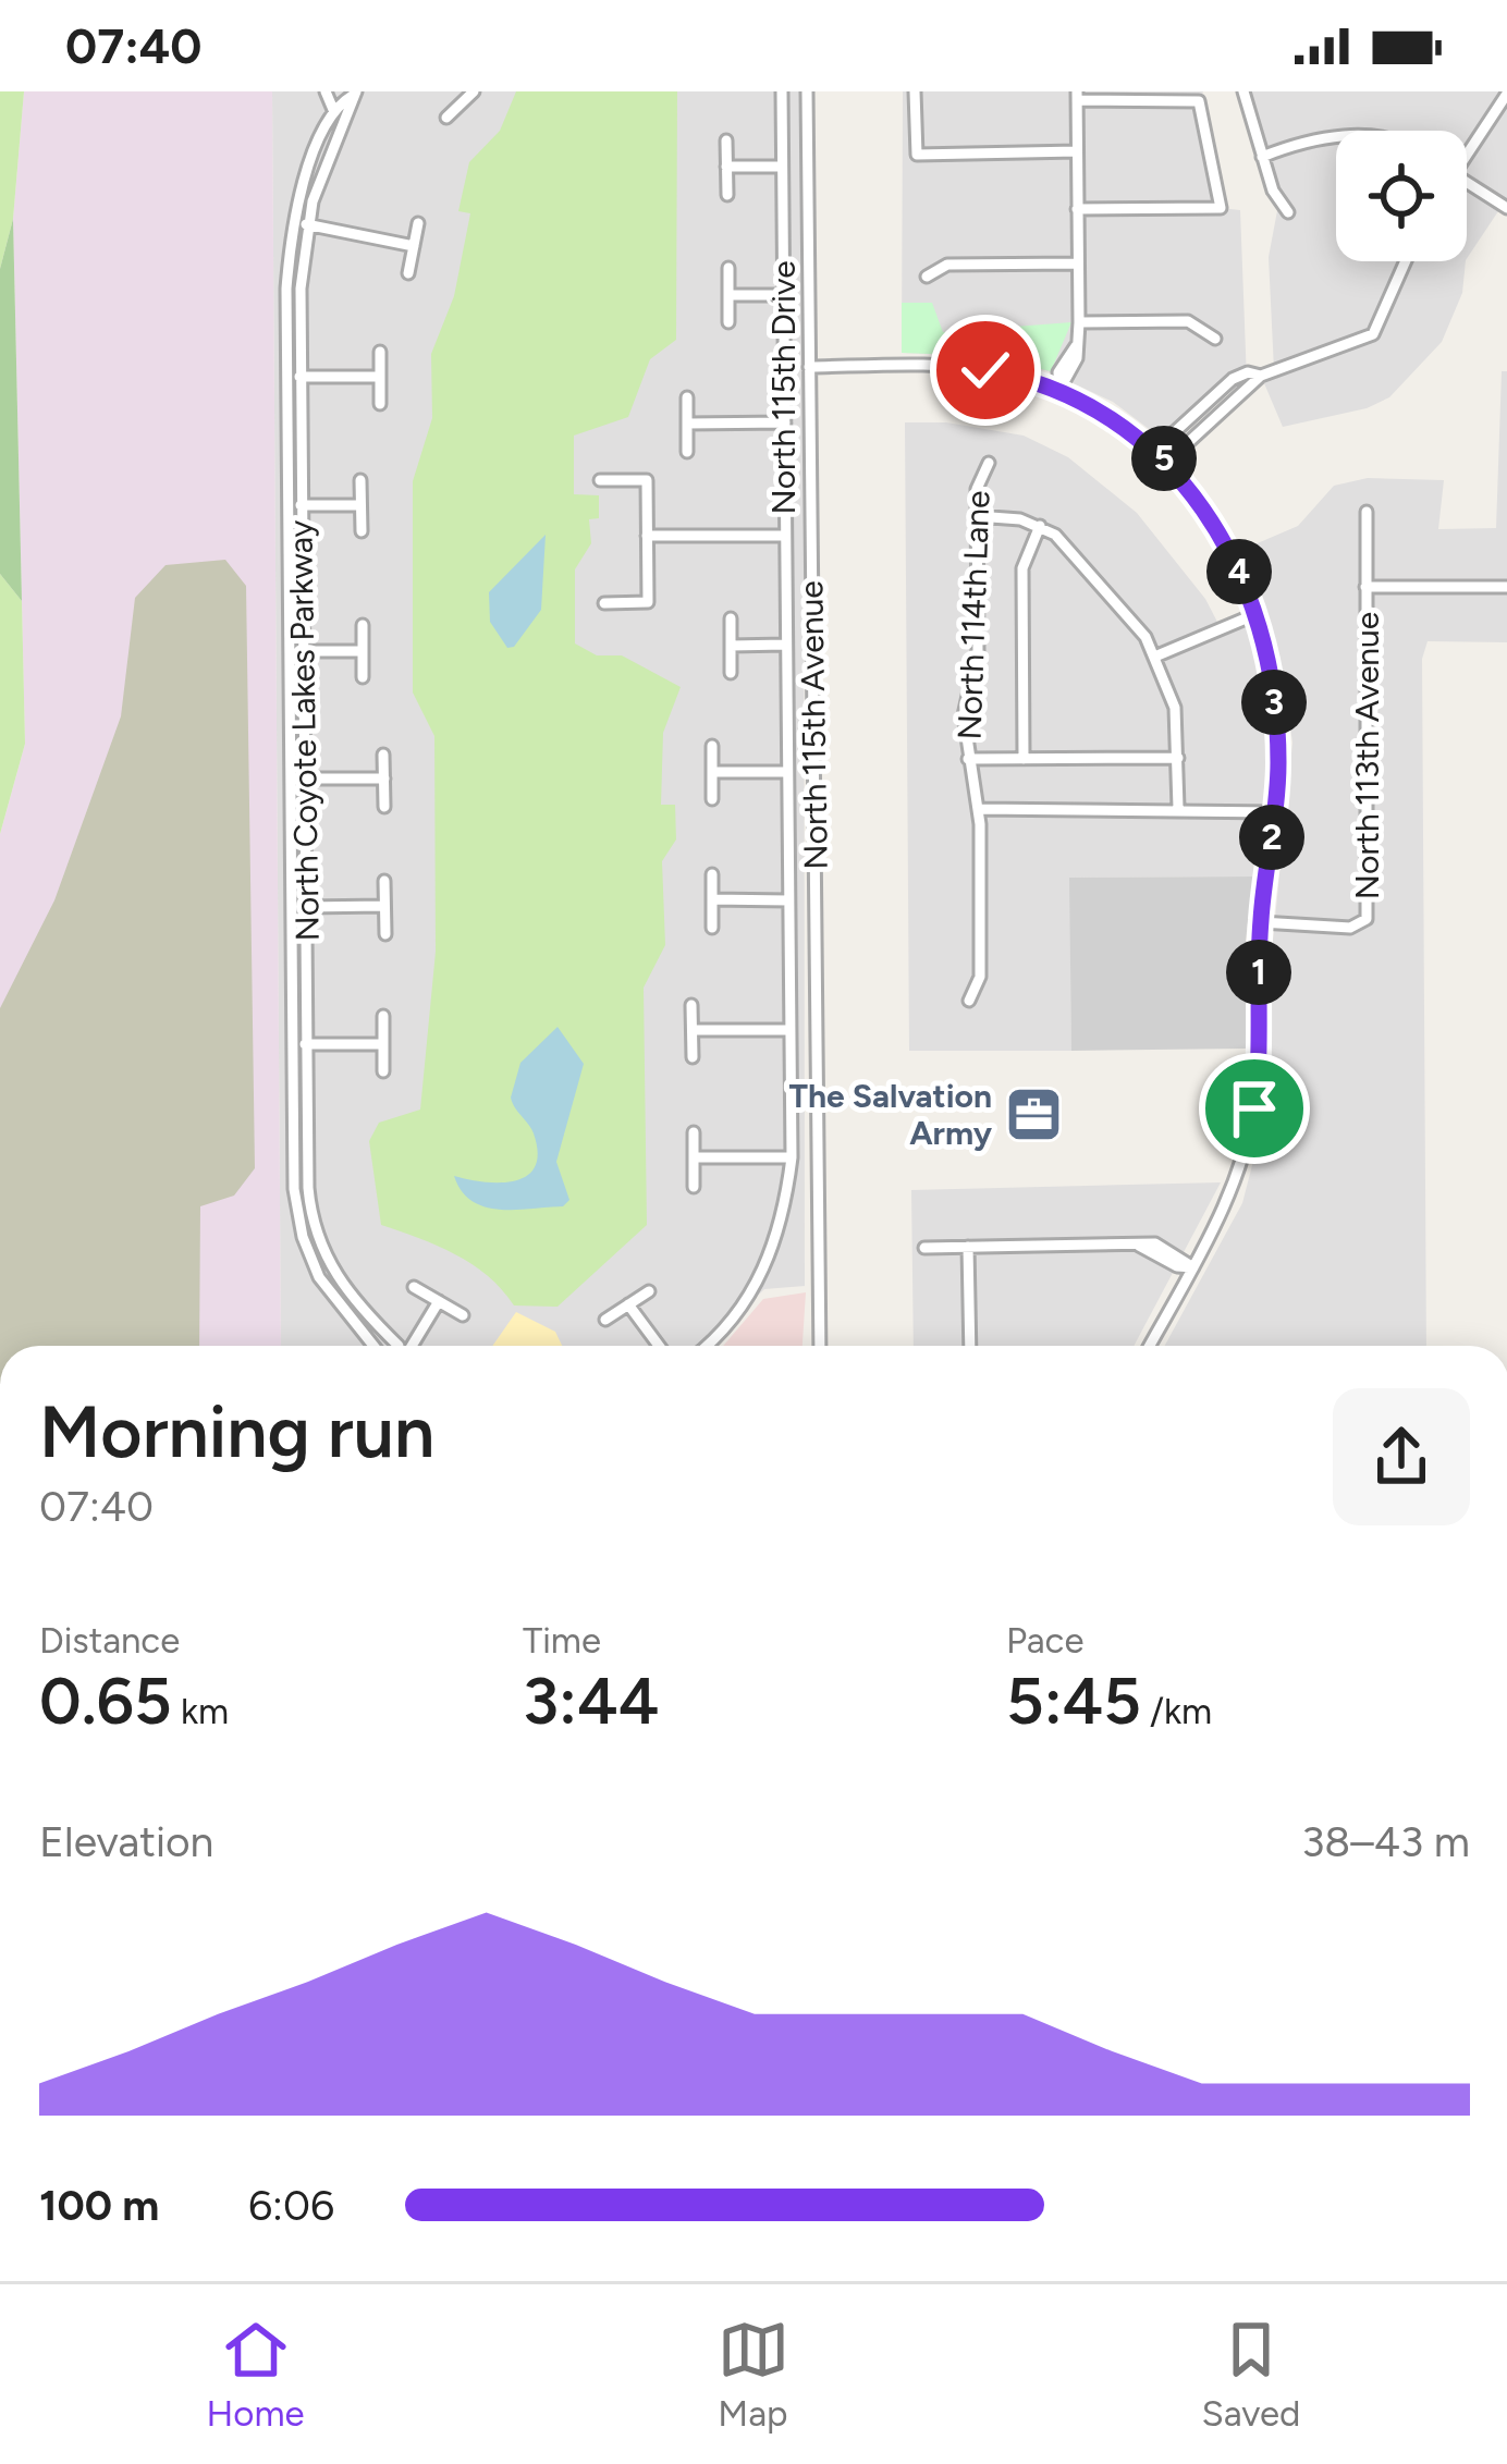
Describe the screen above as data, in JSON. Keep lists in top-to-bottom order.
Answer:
{
  "streets": {
    "street": [
      "North 115th Drive",
      "North 114th Lane",
      "North 115th Avenue",
      "North Coyote Lakes Parkway",
      "North 113th Avenue"
    ]
  },
  "places": {
    "office": ["The Salvation Army"]
  },
  "page": {
    "status": "07:40",
    "pins": [
      "5",
      "4",
      "3",
      "2",
      "1"
    ],
    "heading": ["Morning run", "07:40"],
    "stats": [
      ["Distance", "0.65 km"],
      ["Time", "3:44"],
      ["Pace", "5:45 /km"]
    ],
    "chart": ["Elevation", "38–43 m"],
    "list": [
      {
        "name": "100 m",
        "note": "6:06"
      }
    ],
    "tabs": ["Home", "Map", "Saved"]
  }
}
